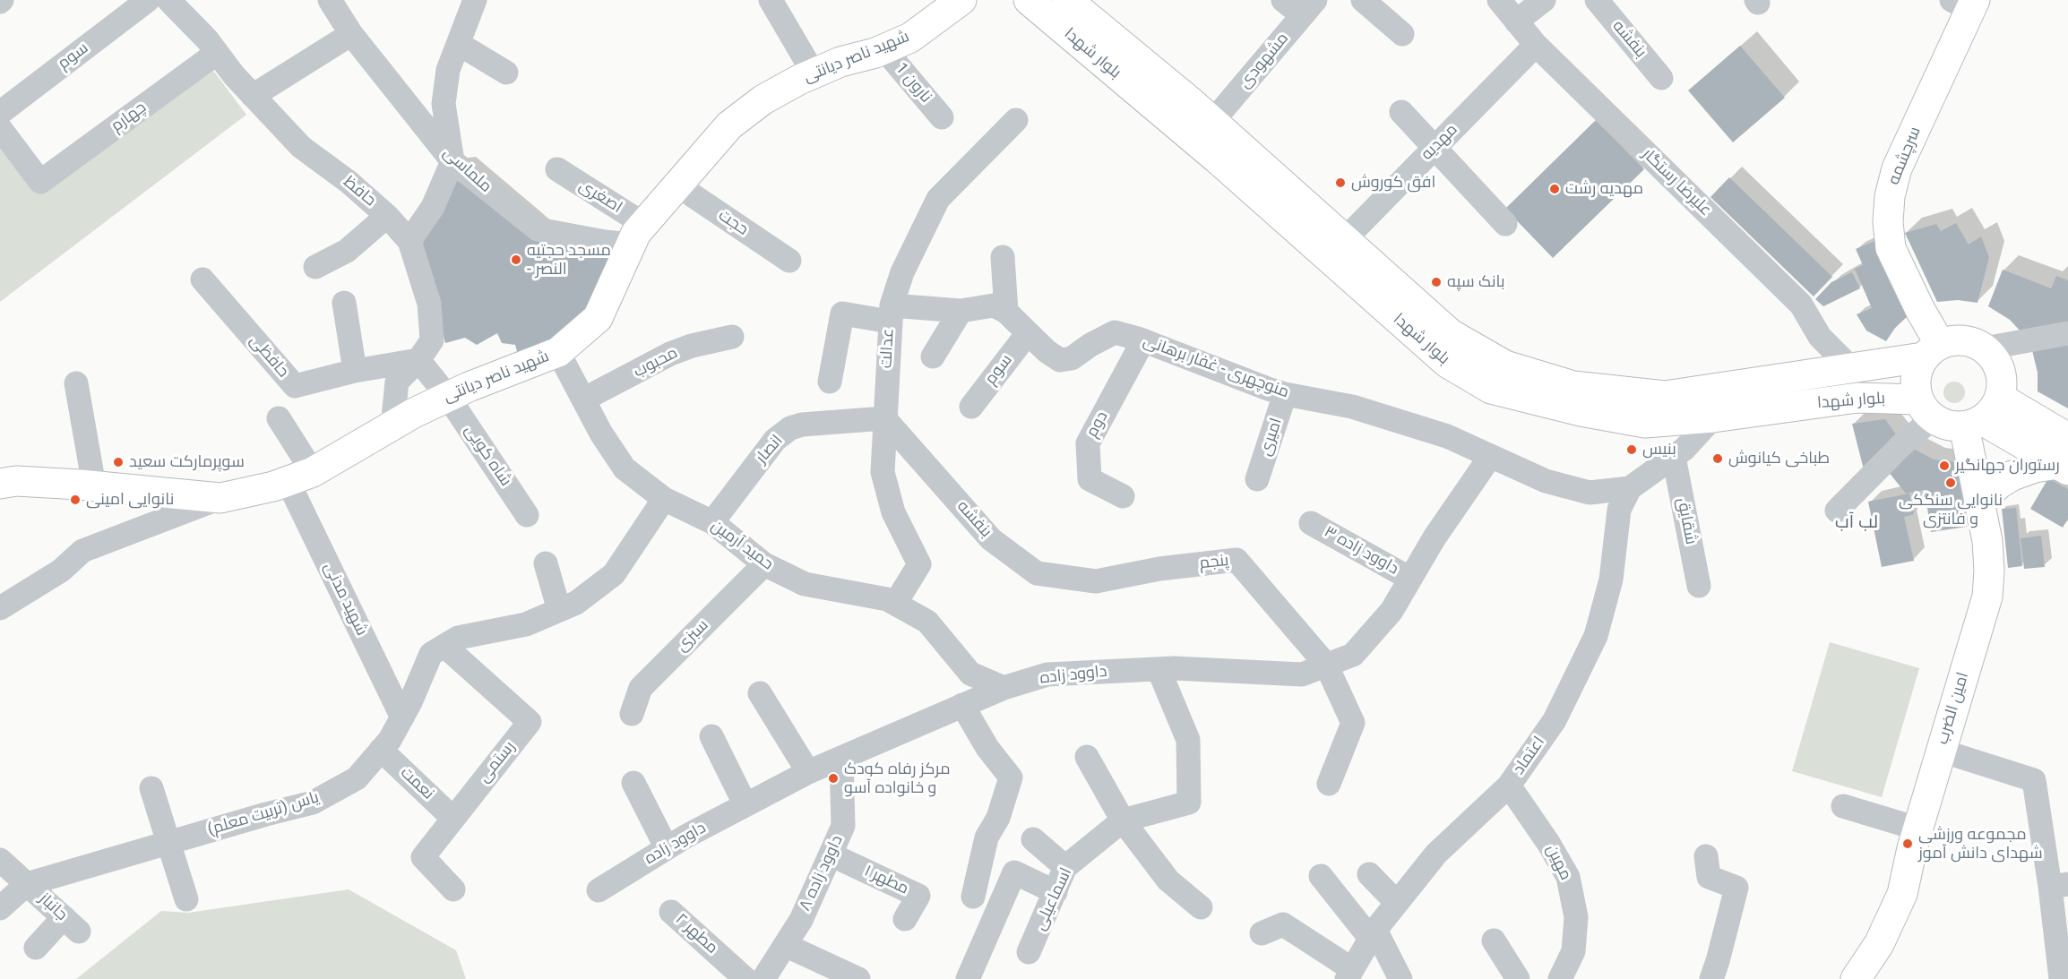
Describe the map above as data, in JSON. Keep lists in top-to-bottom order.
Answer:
{
  "streets": {
    "main road": [
      "بلوار شهدا",
      "شهید ناصر دیانتی",
      "سرچشمه",
      "امین الضرب"
    ],
    "street": [
      "بنفشه",
      "سوم",
      "مشهودی",
      "نارون 1",
      "چهارم",
      "مهدیه",
      "ملماسی",
      "علیرضا رستگار",
      "حافظ",
      "اصغری",
      "حجت",
      "عدالت",
      "حافظی",
      "محبوب",
      "منوچهری - غفار برهانی",
      "دوم",
      "امیری",
      "انصار",
      "شاه کویی",
      "شقایق",
      "حمید آرمین",
      "داوود زاده ۳",
      "پنجم",
      "شهید مدنی",
      "سبزی",
      "داوود زاده",
      "اعتماد",
      "رستمی",
      "نعمت",
      "یاس (تربیت معلم)",
      "مهین",
      "داوود زاده ۸",
      "مطهر ۱",
      "اسماعیلی",
      "جانباز",
      "مطهر ۲"
    ]
  },
  "crossings": [
    ["بنفشه", "عدالت"],
    ["بنفشه", "انصار"],
    ["بنفشه", "پنجم"],
    ["بلوار شهدا", "مشهودی"],
    ["بلوار شهدا", "مهدیه"],
    ["بلوار شهدا", "سرچشمه"],
    ["بلوار شهدا", "علیرضا رستگار"],
    ["بلوار شهدا", "امین الضرب"],
    ["سوم", "منوچهری - غفار برهانی"],
    ["شهید ناصر دیانتی", "نارون 1"],
    ["شهید ناصر دیانتی", "ملماسی"],
    ["شهید ناصر دیانتی", "حافظ"],
    ["شهید ناصر دیانتی", "اصغری"],
    ["شهید ناصر دیانتی", "حجت"],
    ["شهید ناصر دیانتی", "شاه کویی"],
    ["شهید ناصر دیانتی", "حمید آرمین"],
    ["شهید ناصر دیانتی", "شهید مدنی"],
    ["چهارم", "حافظ"],
    ["مهدیه", "علیرضا رستگار"],
    ["سرچشمه", "امین الضرب"],
    ["ملماسی", "اصغری"],
    ["حافظ", "حافظی"],
    ["حافظ", "شاه کویی"],
    ["عدالت", "انصار"],
    ["عدالت", "حمید آرمین"],
    ["حافظی", "شاه کویی"],
    ["محبوب", "حمید آرمین"],
    ["منوچهری - غفار برهانی", "دوم"],
    ["منوچهری - غفار برهانی", "امیری"],
    ["منوچهری - غفار برهانی", "داوود زاده"],
    ["منوچهری - غفار برهانی", "اعتماد"],
    ["انصار", "حمید آرمین"],
    ["حمید آرمین", "سبزی"],
    ["حمید آرمین", "داوود زاده"],
    ["حمید آرمین", "یاس (تربیت معلم)"],
    ["داوود زاده ۳", "داوود زاده"],
    ["پنجم", "داوود زاده"],
    ["شهید مدنی", "یاس (تربیت معلم)"],
    ["داوود زاده", "داوود زاده ۸"],
    ["داوود زاده", "اسماعیلی"],
    ["اعتماد", "مهین"],
    ["رستمی", "نعمت"],
    ["رستمی", "یاس (تربیت معلم)"],
    ["نعمت", "یاس (تربیت معلم)"],
    ["یاس (تربیت معلم)", "جانباز"],
    ["داوود زاده ۸", "مطهر ۱"],
    ["داوود زاده ۸", "مطهر ۲"]
  ],
  "districts": ["لب آب"],
  "places": [
    "افق کوروش",
    "مهدیه رشت",
    "مسجد حجتیه - النصر",
    "بانک سپه",
    "بنیس",
    "طباخی کیانوش",
    "سوپرمارکت سعید",
    "رستوران جهانگیر",
    "نانوایی سنگکی و فانتزی",
    "نانوایی امینی",
    "مرکز رفاه کودک و خانواده آسو",
    "مجموعه ورزشی شهدای دانش آموز"
  ]
}
